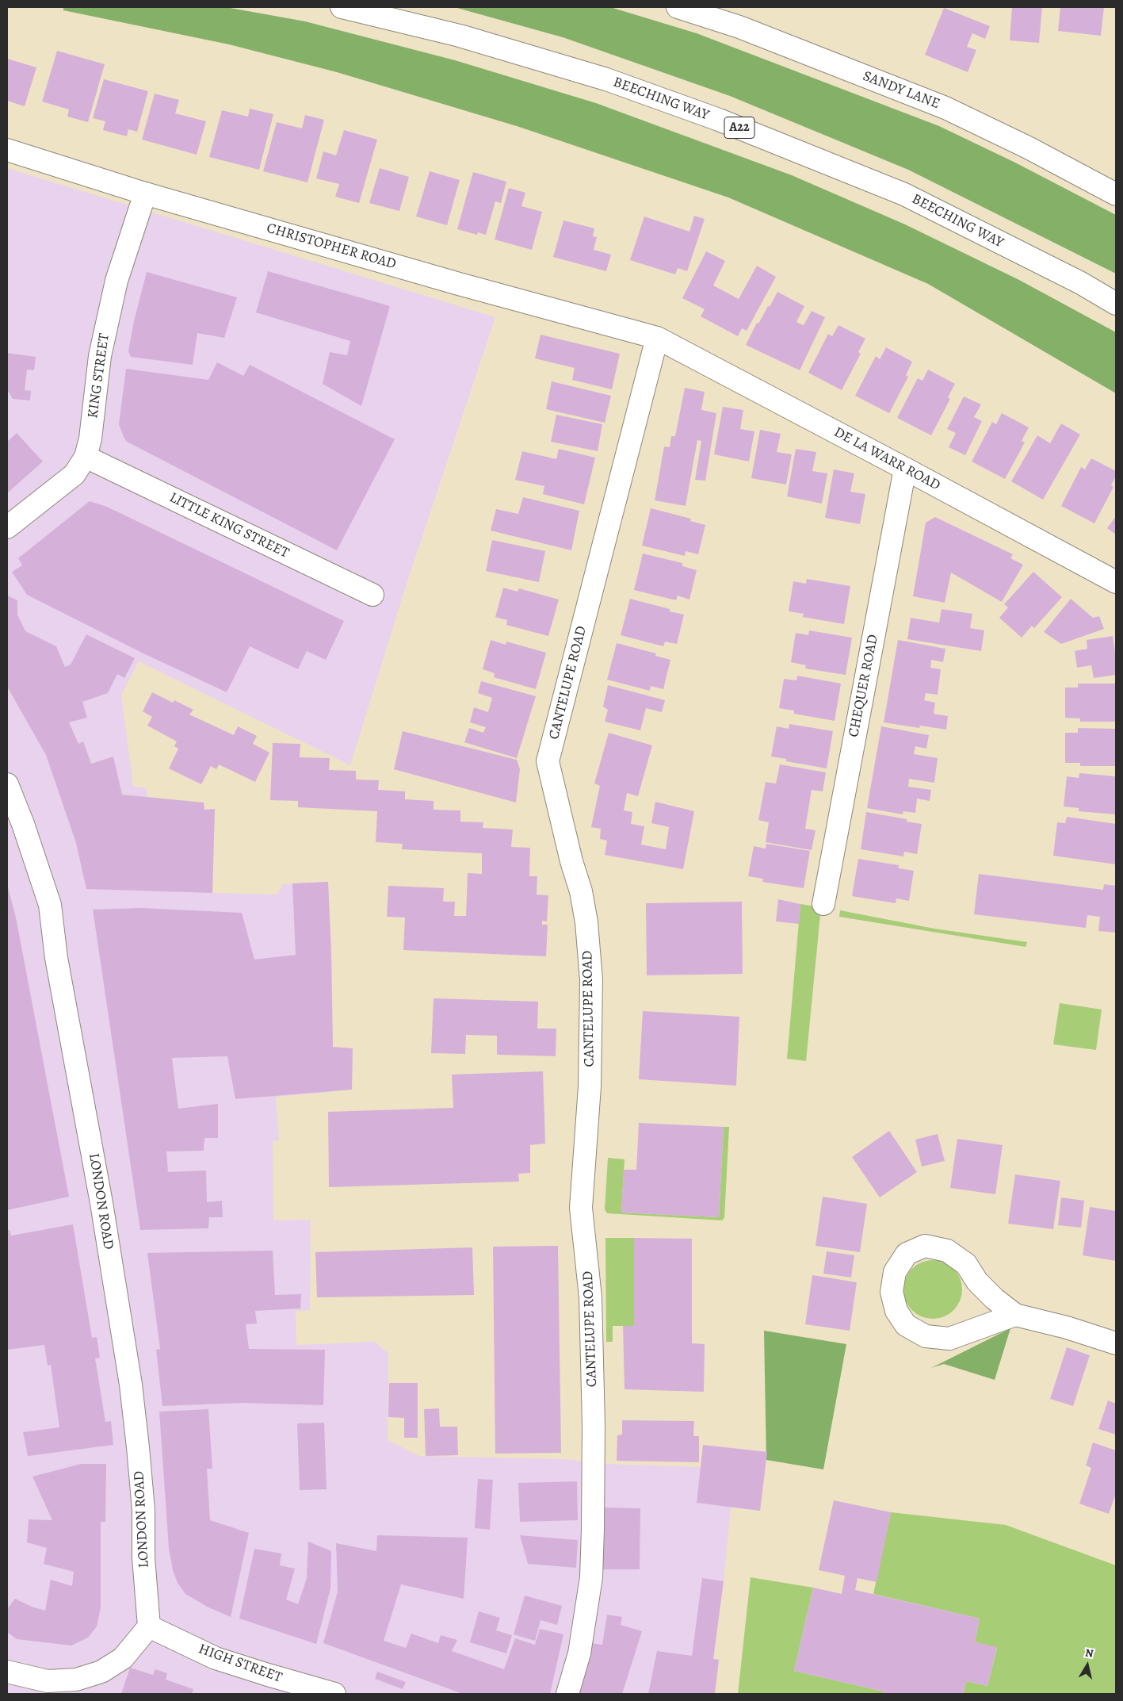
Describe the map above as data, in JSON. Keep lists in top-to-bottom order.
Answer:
{
  "streets": {
    "main road": [
      "SANDY LANE",
      "BEECHING WAY",
      "A22",
      "CHRISTOPHER ROAD",
      "KING STREET",
      "DE LA WARR ROAD",
      "LITTLE KING STREET",
      "CANTELUPE ROAD",
      "CHEQUER ROAD",
      "LONDON ROAD",
      "HIGH STREET"
    ]
  },
  "crossings": [
    ["CHRISTOPHER ROAD", "KING STREET"],
    ["CHRISTOPHER ROAD", "DE LA WARR ROAD"],
    ["CHRISTOPHER ROAD", "CANTELUPE ROAD"],
    ["KING STREET", "LITTLE KING STREET"],
    ["DE LA WARR ROAD", "CANTELUPE ROAD"],
    ["DE LA WARR ROAD", "CHEQUER ROAD"],
    ["LONDON ROAD", "HIGH STREET"]
  ],
  "north": "top"
}
